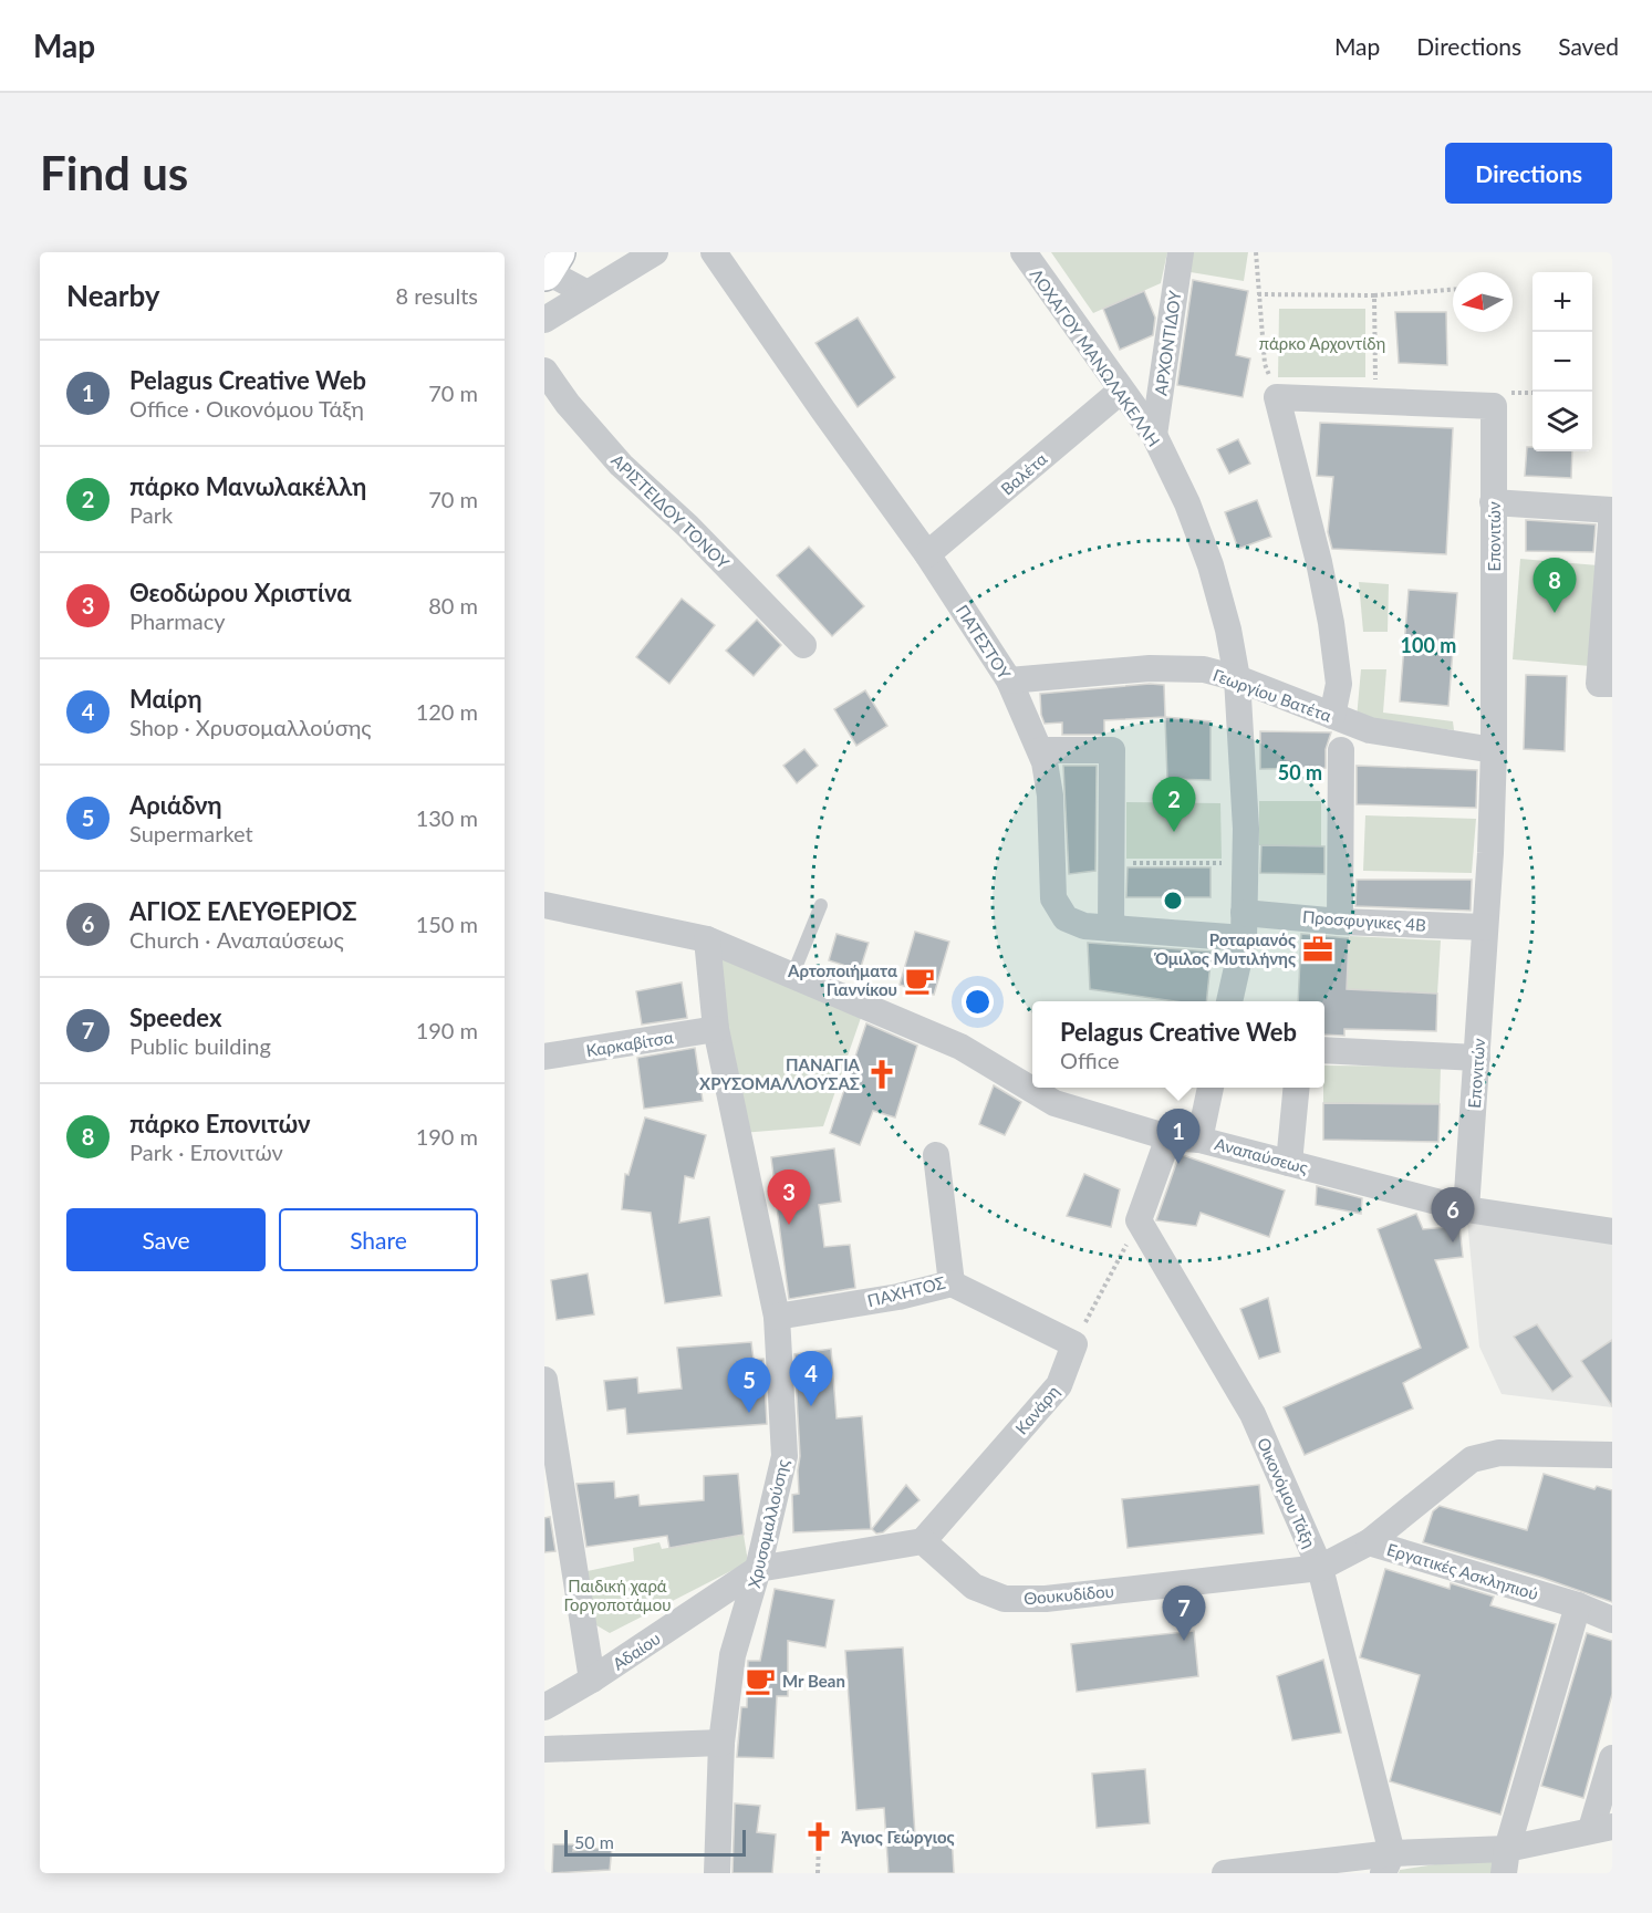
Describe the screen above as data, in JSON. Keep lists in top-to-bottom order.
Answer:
{
  "streets": {
    "street": [
      "ΑΡΧΟΝΤΙΔΟΥ",
      "ΛΟΧΑΓΟΥ ΜΑΝΩΛΑΚΕΛΛΗ",
      "Βαλέτα",
      "ΑΡΙΣΤΕΙΔΟΥ ΤΟΝΟΥ",
      "Επονιτών",
      "ΠΑΤΕΣΤΟΥ",
      "Γεωργίου Βατέτα",
      "Προσφυγικες 4Β",
      "Καρκαβίτσα",
      "Αναπαύσεως",
      "ΠΑΧΗΤΟΣ",
      "Κανάρη",
      "Οικονόμου Τάξη",
      "Χρυσομαλλούσης",
      "Εργατικές Ασκληπιού",
      "Θουκυδίδου",
      "Αδαίου"
    ]
  },
  "crossings": [
    ["ΑΡΧΟΝΤΙΔΟΥ", "ΛΟΧΑΓΟΥ ΜΑΝΩΛΑΚΕΛΛΗ"],
    ["ΛΟΧΑΓΟΥ ΜΑΝΩΛΑΚΕΛΛΗ", "Βαλέτα"],
    ["ΛΟΧΑΓΟΥ ΜΑΝΩΛΑΚΕΛΛΗ", "ΠΑΤΕΣΤΟΥ"],
    ["ΛΟΧΑΓΟΥ ΜΑΝΩΛΑΚΕΛΛΗ", "Γεωργίου Βατέτα"],
    ["ΛΟΧΑΓΟΥ ΜΑΝΩΛΑΚΕΛΛΗ", "Προσφυγικες 4Β"],
    ["Βαλέτα", "ΠΑΤΕΣΤΟΥ"],
    ["Επονιτών", "Γεωργίου Βατέτα"],
    ["Επονιτών", "Προσφυγικες 4Β"],
    ["Επονιτών", "Αναπαύσεως"],
    ["ΠΑΤΕΣΤΟΥ", "Γεωργίου Βατέτα"],
    ["ΠΑΤΕΣΤΟΥ", "Προσφυγικες 4Β"],
    ["Καρκαβίτσα", "Χρυσομαλλούσης"],
    ["Αναπαύσεως", "Χρυσομαλλούσης"],
    ["ΠΑΧΗΤΟΣ", "Χρυσομαλλούσης"],
    ["Κανάρη", "Θουκυδίδου"],
    ["Οικονόμου Τάξη", "Θουκυδίδου"],
    ["Χρυσομαλλούσης", "Αδαίου"]
  ],
  "parks": ["πάρκο Αρχοντίδη", "Παιδική χαρά Γοργοποτάμου"],
  "places": {
    "office": ["Ροταριανός Όμιλος Μυτιλήνης"],
    "cafe": ["Αρτοποιήματα Γιαννίκου", "Mr Bean"],
    "church": ["ΠΑΝΑΓΙΑ ΧΡΥΣΟΜΑΛΛΟΥΣΑΣ", "Άγιος Γεώργιος"]
  },
  "scale_bar": "50 m",
  "north": "left",
  "page": {
    "header": "Map",
    "nav": ["Map", "Directions", "Saved"],
    "buttons": [
      "Directions",
      ["Save", "Share"]
    ],
    "title": "Find us",
    "heading": ["Nearby", "8 results"],
    "map_buttons": ["+", "−"],
    "list": [
      {
        "mark": "1",
        "name": "Pelagus Creative Web",
        "note": "Office · Οικονόμου Τάξη",
        "value": "70 m"
      },
      {
        "mark": "2",
        "name": "πάρκο Μανωλακέλλη",
        "note": "Park",
        "value": "70 m"
      },
      {
        "mark": "3",
        "name": "Θεοδώρου Χριστίνα",
        "note": "Pharmacy",
        "value": "80 m"
      },
      {
        "mark": "4",
        "name": "Μαίρη",
        "note": "Shop · Χρυσομαλλούσης",
        "value": "120 m"
      },
      {
        "mark": "5",
        "name": "Αριάδνη",
        "note": "Supermarket",
        "value": "130 m"
      },
      {
        "mark": "6",
        "name": "ΑΓΙΟΣ ΕΛΕΥΘΕΡΙΟΣ",
        "note": "Church · Αναπαύσεως",
        "value": "150 m"
      },
      {
        "mark": "7",
        "name": "Speedex",
        "note": "Public building",
        "value": "190 m"
      },
      {
        "mark": "8",
        "name": "πάρκο Επονιτών",
        "note": "Park · Επονιτών",
        "value": "190 m"
      }
    ],
    "pins": [
      "8",
      "2",
      "1",
      "3",
      "6",
      "4",
      "5",
      "7"
    ],
    "popup": ["Pelagus Creative Web", "Office"],
    "scale": "50 m"
  },
  "rings": ["100 m", "50 m"]
}
